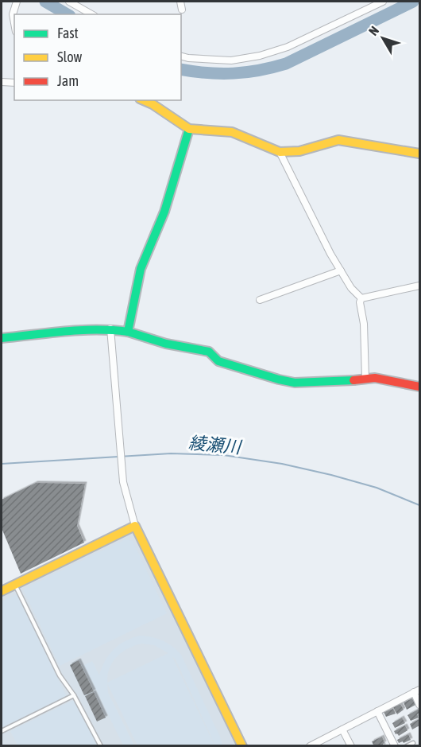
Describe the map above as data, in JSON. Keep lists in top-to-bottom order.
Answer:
{
  "water": ["綾瀬川"],
  "legend": ["Fast", "Slow", "Jam"],
  "north": "top left"
}
